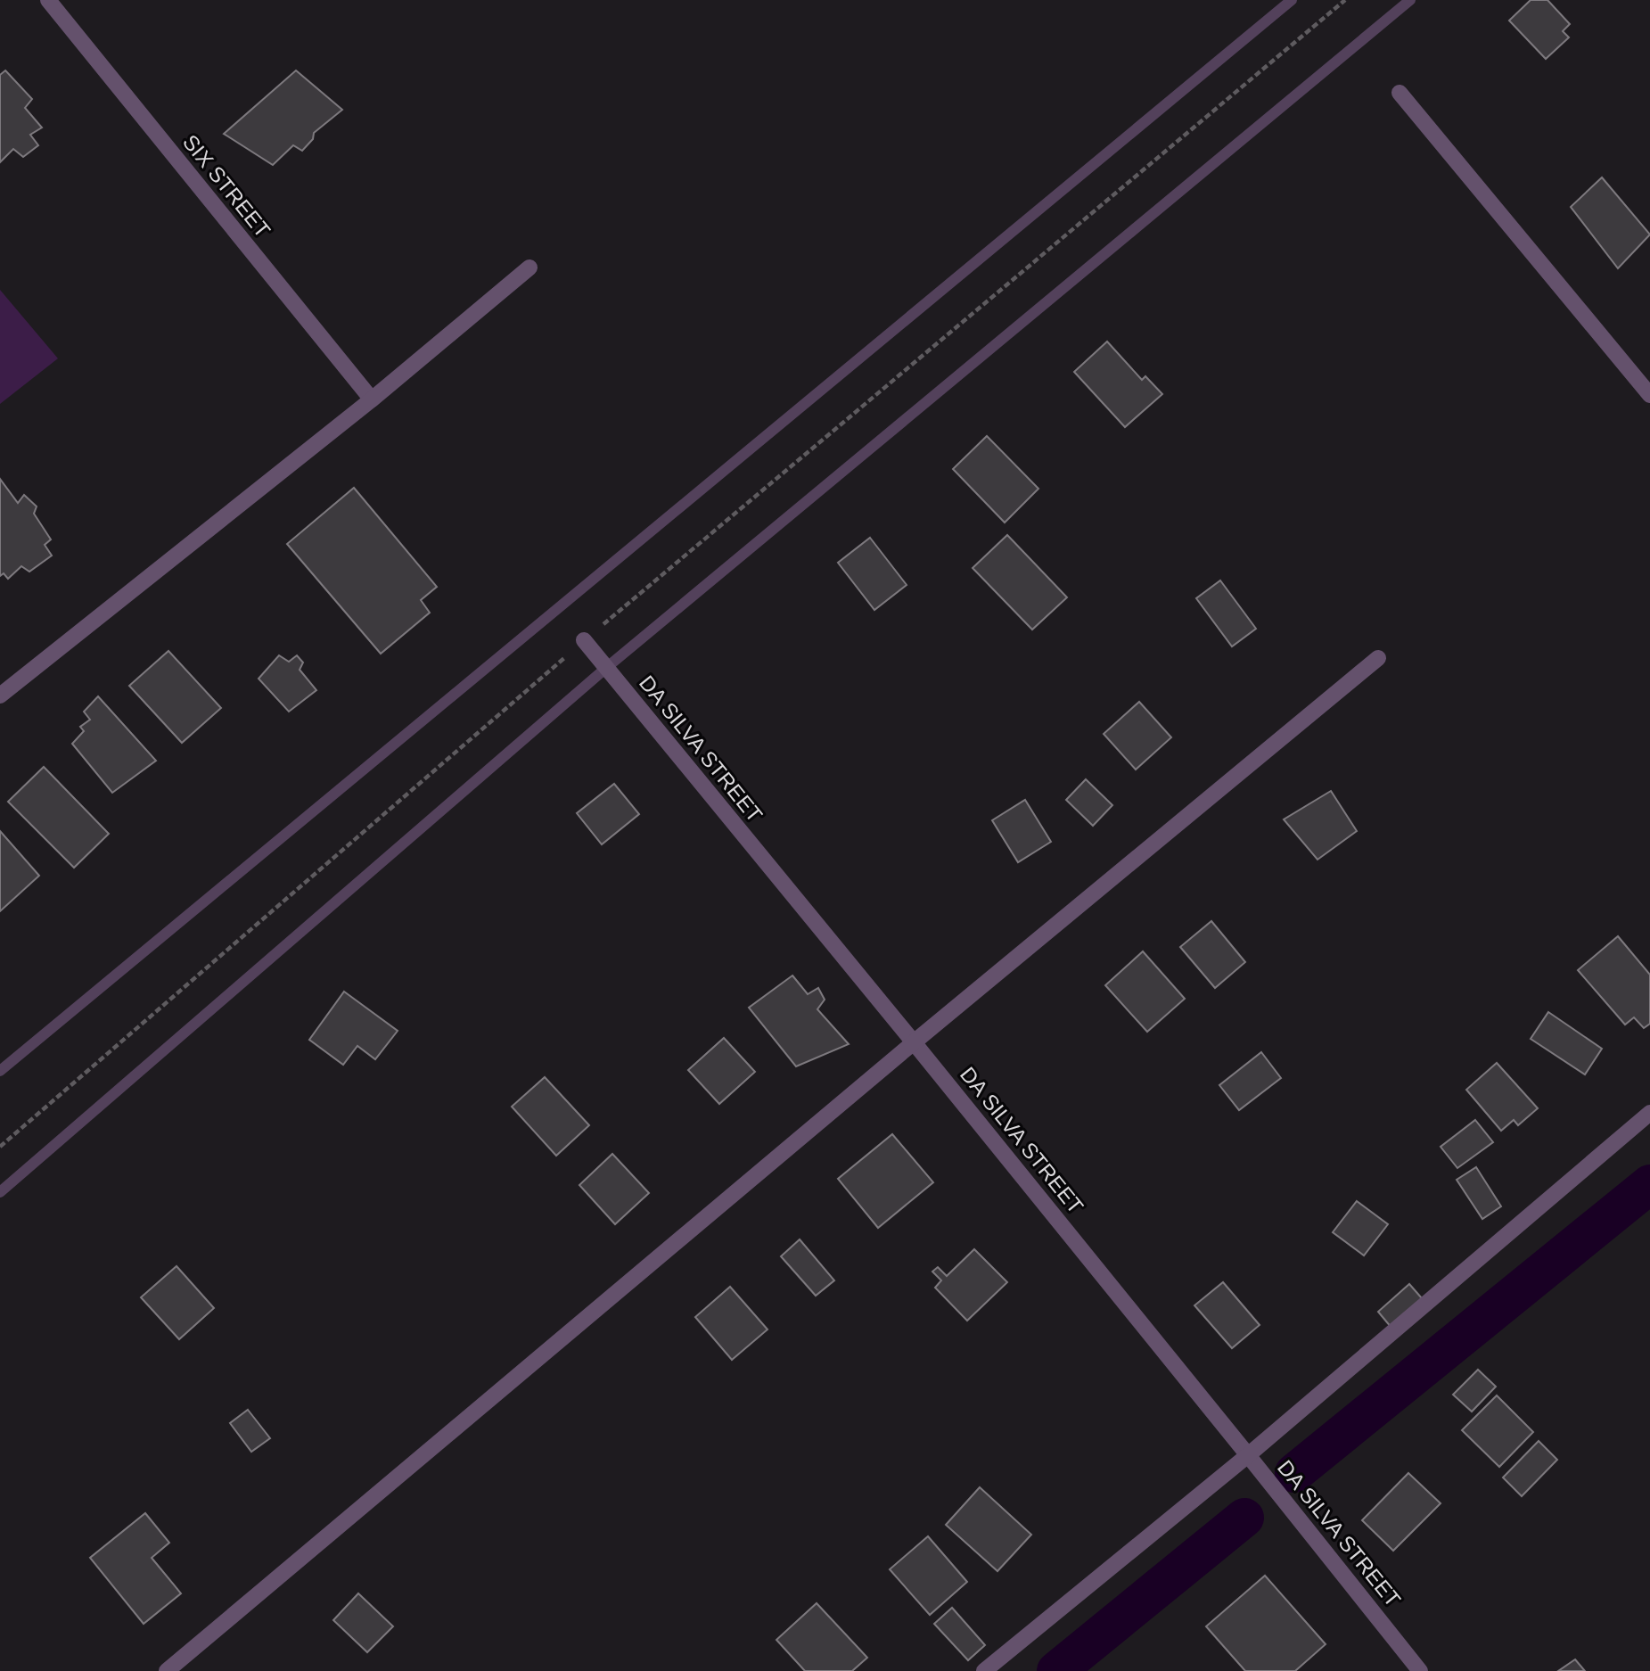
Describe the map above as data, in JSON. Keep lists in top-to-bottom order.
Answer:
{
  "streets": {
    "street": ["SIX STREET", "DA SILVA STREET"]
  }
}
